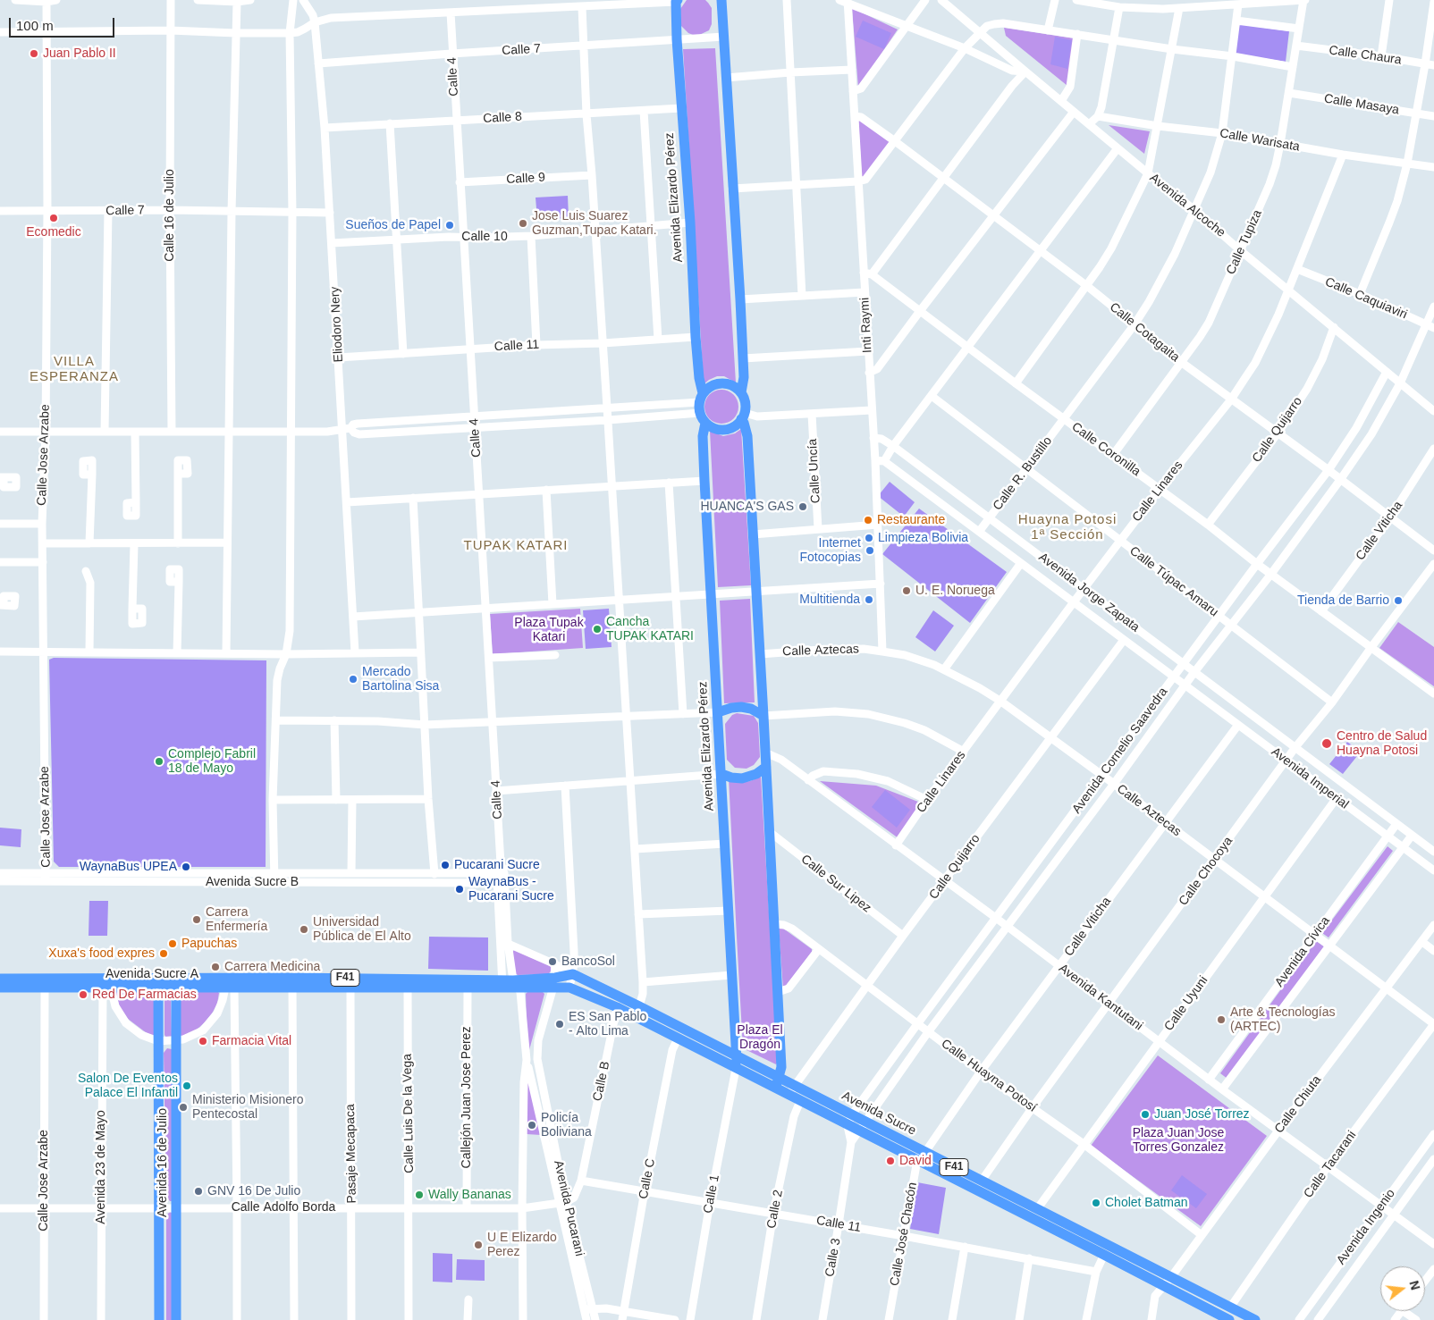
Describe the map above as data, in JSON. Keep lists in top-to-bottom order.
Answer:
{
  "streets": {
    "main road": [
      "Avenida Elizardo Pérez",
      "Avenida Sucre A",
      "F41",
      "Avenida Sucre",
      "Avenida 16 de Julio"
    ],
    "street": [
      "Calle 7",
      "Calle Chaura",
      "Calle 4",
      "Calle Masaya",
      "Calle 8",
      "Calle Warisata",
      "Calle 9",
      "Avenida Alcoche",
      "Calle 16 de Julio",
      "Calle 10",
      "Calle Tupiza",
      "Calle Caquiaviri",
      "Eliodoro Nery",
      "Inti Raymi",
      "Calle Cotagaita",
      "Calle 11",
      "Calle Quijarro",
      "Calle Coronilla",
      "Calle Jose Arzabe",
      "Calle Uncía",
      "Calle R. Bustillo",
      "Calle Linares",
      "Calle Viticha",
      "Calle Túpac Amaru",
      "Avenida Jorge Zapata",
      "Calle Aztecas",
      "Avenida Cornelio Saavedra",
      "Avenida Imperial",
      "Calle Chocoya",
      "Avenida Sucre B",
      "Calle Sur Lipez",
      "Avenida Cívica",
      "Avenida Kantutani",
      "Calle Uyuni",
      "Calle Huayna Potosí",
      "Calle B",
      "Callejón Juan Jose Perez",
      "Calle Chiuta",
      "Calle Luis De la Vega",
      "Pasaje Mecapaca",
      "Calle Tacarani",
      "Avenida 23 de Mayo",
      "Calle C",
      "Calle 1",
      "Calle Adolfo Borda",
      "Avenida Pucarani",
      "Calle 2",
      "Avenida Ingenio",
      "Calle José Chacón",
      "Calle 3"
    ]
  },
  "crossings": [
    ["Calle 7", "Calle 4"],
    ["Calle 7", "Avenida Elizardo Pérez"],
    ["Calle 7", "Calle 16 de Julio"],
    ["Calle 7", "Eliodoro Nery"],
    ["Calle 7", "Calle Jose Arzabe"],
    ["Calle Chaura", "Calle Tupiza"],
    ["Calle 4", "Calle 8"],
    ["Calle 4", "Calle 9"],
    ["Calle 4", "Calle 10"],
    ["Calle 4", "Calle 11"],
    ["Calle 4", "Avenida Sucre B"],
    ["Calle Masaya", "Calle Tupiza"],
    ["Calle 8", "Avenida Elizardo Pérez"],
    ["Calle 8", "Eliodoro Nery"],
    ["Calle Warisata", "Calle Tupiza"],
    ["Calle Warisata", "Calle R. Bustillo"],
    ["Calle Warisata", "Calle Linares"],
    ["Avenida Elizardo Pérez", "Calle 10"],
    ["Avenida Elizardo Pérez", "Calle 11"],
    ["Avenida Elizardo Pérez", "Avenida Sucre"],
    ["Avenida Elizardo Pérez", "Calle 1"],
    ["Avenida Alcoche", "Calle Tupiza"],
    ["Avenida Alcoche", "Calle Quijarro"],
    ["Avenida Alcoche", "Calle R. Bustillo"],
    ["Avenida Alcoche", "Calle Linares"],
    ["Avenida Alcoche", "Avenida Cornelio Saavedra"],
    ["Calle 10", "Eliodoro Nery"],
    ["Calle Tupiza", "Calle Cotagaita"],
    ["Calle Tupiza", "Calle Coronilla"],
    ["Calle Caquiaviri", "Calle Linares"],
    ["Calle Caquiaviri", "Avenida Cornelio Saavedra"],
    ["Eliodoro Nery", "Calle 11"],
    ["Inti Raymi", "Calle Cotagaita"],
    ["Inti Raymi", "Calle Coronilla"],
    ["Inti Raymi", "Avenida Jorge Zapata"],
    ["Inti Raymi", "Calle Aztecas"],
    ["Calle Cotagaita", "Calle Quijarro"],
    ["Calle Cotagaita", "Calle R. Bustillo"],
    ["Calle Cotagaita", "Calle Linares"],
    ["Calle Cotagaita", "Calle Viticha"],
    ["Calle Cotagaita", "Avenida Cornelio Saavedra"],
    ["Calle 11", "Calle B"],
    ["Calle 11", "Calle C"],
    ["Calle 11", "Calle 1"],
    ["Calle 11", "Calle 2"],
    ["Calle 11", "Calle José Chacón"],
    ["Calle 11", "Calle 3"],
    ["Calle Quijarro", "Calle Coronilla"],
    ["Calle Quijarro", "Avenida Jorge Zapata"],
    ["Calle Quijarro", "Calle Aztecas"],
    ["Calle Quijarro", "Calle Sur Lipez"],
    ["Calle Quijarro", "Avenida Kantutani"],
    ["Calle Quijarro", "Calle Huayna Potosí"],
    ["Calle Quijarro", "Avenida Sucre"],
    ["Calle Coronilla", "Calle R. Bustillo"],
    ["Calle Coronilla", "Calle Linares"],
    ["Calle Coronilla", "Calle Viticha"],
    ["Calle Coronilla", "Avenida Cornelio Saavedra"],
    ["Calle Coronilla", "Calle Chocoya"],
    ["Calle Jose Arzabe", "Avenida Sucre B"],
    ["Calle Jose Arzabe", "Avenida Sucre A"],
    ["Calle Jose Arzabe", "Calle Adolfo Borda"],
    ["Calle R. Bustillo", "Calle Túpac Amaru"],
    ["Calle R. Bustillo", "Avenida Jorge Zapata"],
    ["Calle Linares", "Calle Túpac Amaru"],
    ["Calle Linares", "Avenida Jorge Zapata"],
    ["Calle Linares", "Calle Aztecas"],
    ["Calle Linares", "Avenida Kantutani"],
    ["Calle Viticha", "Calle Aztecas"],
    ["Calle Viticha", "Avenida Imperial"],
    ["Calle Viticha", "Avenida Kantutani"],
    ["Calle Viticha", "Calle Huayna Potosí"],
    ["Calle Viticha", "Avenida Sucre"],
    ["Calle Túpac Amaru", "Avenida Cornelio Saavedra"],
    ["Calle Túpac Amaru", "Calle Chocoya"],
    ["Avenida Jorge Zapata", "Avenida Cornelio Saavedra"],
    ["Avenida Jorge Zapata", "Avenida Imperial"],
    ["Calle Aztecas", "Avenida Cornelio Saavedra"],
    ["Calle Aztecas", "Calle Chocoya"],
    ["Calle Aztecas", "Avenida Cívica"],
    ["Calle Aztecas", "Calle Uyuni"],
    ["Calle Aztecas", "Calle Chiuta"],
    ["Calle Aztecas", "Calle Tacarani"],
    ["Avenida Cornelio Saavedra", "Avenida Imperial"],
    ["Avenida Cornelio Saavedra", "Avenida Kantutani"],
    ["Avenida Cornelio Saavedra", "Calle Huayna Potosí"],
    ["Avenida Cornelio Saavedra", "Avenida Sucre"],
    ["Avenida Cornelio Saavedra", "Calle 3"],
    ["Avenida Imperial", "Calle Chocoya"],
    ["Avenida Imperial", "Avenida Cívica"],
    ["Avenida Imperial", "Calle Uyuni"],
    ["Calle Chocoya", "Avenida Kantutani"],
    ["Calle Chocoya", "Calle Huayna Potosí"],
    ["Calle Chocoya", "Avenida Sucre"],
    ["Avenida Cívica", "Avenida Kantutani"],
    ["Avenida Sucre A", "F41"],
    ["Avenida Sucre A", "Callejón Juan Jose Perez"],
    ["Avenida Sucre A", "Calle Luis De la Vega"],
    ["Avenida Sucre A", "Pasaje Mecapaca"],
    ["Avenida Sucre A", "Avenida 16 de Julio"],
    ["Avenida Sucre A", "Avenida 23 de Mayo"],
    ["F41", "Calle B"],
    ["F41", "Calle Chiuta"],
    ["F41", "Avenida Sucre"],
    ["F41", "Calle Tacarani"],
    ["F41", "Avenida Pucarani"],
    ["Avenida Kantutani", "Calle Uyuni"],
    ["Avenida Kantutani", "Calle Chiuta"],
    ["Avenida Kantutani", "Calle Tacarani"],
    ["Avenida Kantutani", "Avenida Ingenio"],
    ["Calle Uyuni", "Calle Huayna Potosí"],
    ["Calle Uyuni", "Avenida Sucre"],
    ["Calle Huayna Potosí", "Calle Chiuta"],
    ["Calle B", "Avenida Sucre"],
    ["Calle B", "Calle Adolfo Borda"],
    ["Calle B", "Avenida Pucarani"],
    ["Callejón Juan Jose Perez", "Calle Adolfo Borda"],
    ["Calle Chiuta", "Avenida Sucre"],
    ["Calle Luis De la Vega", "Calle Adolfo Borda"],
    ["Avenida Sucre", "Calle C"],
    ["Avenida Sucre", "Calle 1"],
    ["Avenida Sucre", "Calle 2"],
    ["Avenida Sucre", "Calle José Chacón"],
    ["Avenida Sucre", "Calle 3"],
    ["Pasaje Mecapaca", "Calle Adolfo Borda"],
    ["Avenida 16 de Julio", "Calle Adolfo Borda"],
    ["Avenida 23 de Mayo", "Calle Adolfo Borda"],
    ["Calle Adolfo Borda", "Avenida Pucarani"]
  ],
  "districts": ["VILLA ESPERANZA", "Huayna Potosi 1ª Sección", "TUPAK KATARI"],
  "parks": ["Plaza Tupak Katari", "Plaza El Dragón", "Plaza Juan Jose Torres Gonzalez"],
  "places": [
    "Juan Pablo II",
    "Ecomedic",
    "Jose Luis Suarez Guzman,Tupac Katari.",
    "Sueños de Papel",
    "HUANCA'S GAS",
    "Restaurante",
    "Limpieza Bolivia",
    "Internet Fotocopias",
    "U. E. Noruega",
    "Multitienda",
    "Tienda de Barrio",
    "Cancha TUPAK KATARI",
    "Mercado Bartolina Sisa",
    "Centro de Salud Huayna Potosi",
    "Complejo Fabril 18 de Mayo",
    "Pucarani Sucre",
    "WaynaBus UPEA",
    "WaynaBus - Pucarani Sucre",
    "Carrera Enfermería",
    "Universidad Pública de El Alto",
    "Papuchas",
    "Xuxa's food expres",
    "BancoSol",
    "Carrera Medicina",
    "Red De Farmacias",
    "Arte & Tecnologías (ARTEC)",
    "ES San Pablo - Alto Lima",
    "Farmacia Vital",
    "Salon De Eventos Palace El Infantil",
    "Ministerio Misionero Pentecostal",
    "Juan José Torrez",
    "Policía Boliviana",
    "David",
    "GNV 16 De Julio",
    "Wally Bananas",
    "Cholet Batman",
    "U E Elizardo Perez"
  ],
  "scale_bar": "100 m",
  "north": "right"
}
